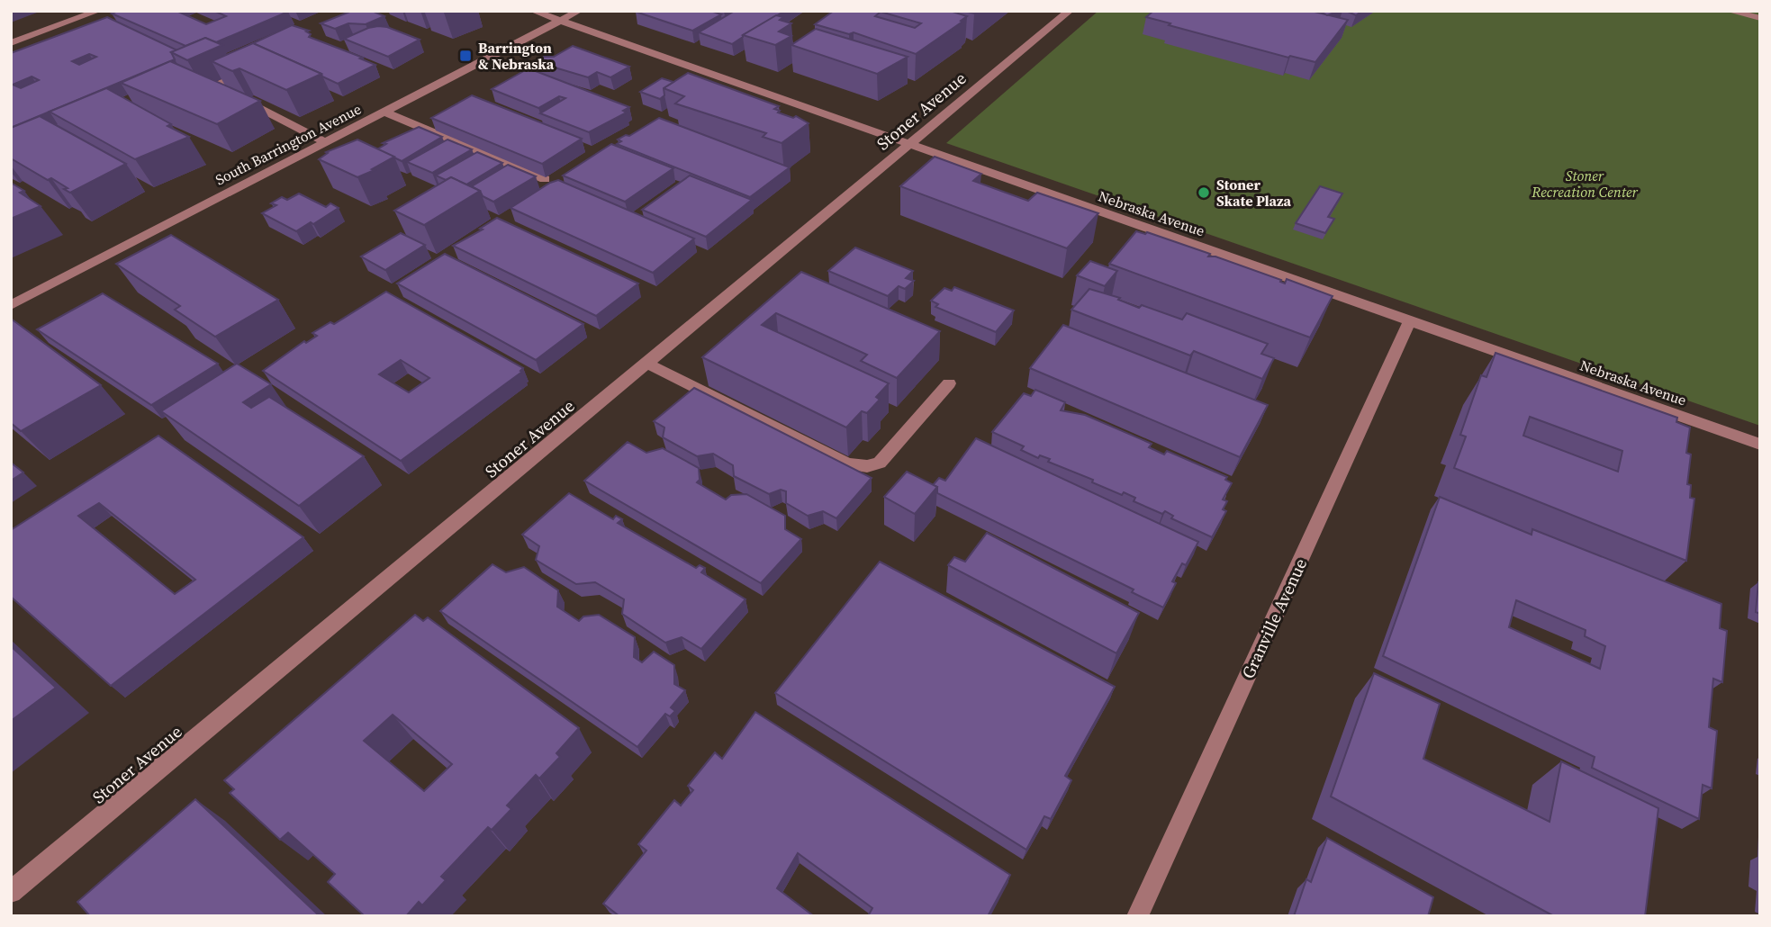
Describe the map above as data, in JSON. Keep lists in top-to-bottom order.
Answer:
{
  "streets": {
    "street": [
      "Stoner Avenue",
      "South Barrington Avenue",
      "Nebraska Avenue",
      "Granville Avenue"
    ]
  },
  "crossings": [
    ["Stoner Avenue", "Nebraska Avenue"],
    ["South Barrington Avenue", "Nebraska Avenue"],
    ["Nebraska Avenue", "Granville Avenue"]
  ],
  "parks": ["Stoner Recreation Center"],
  "places": {
    "transit": ["Barrington & Nebraska"],
    "other": ["Stoner Skate Plaza"]
  }
}
